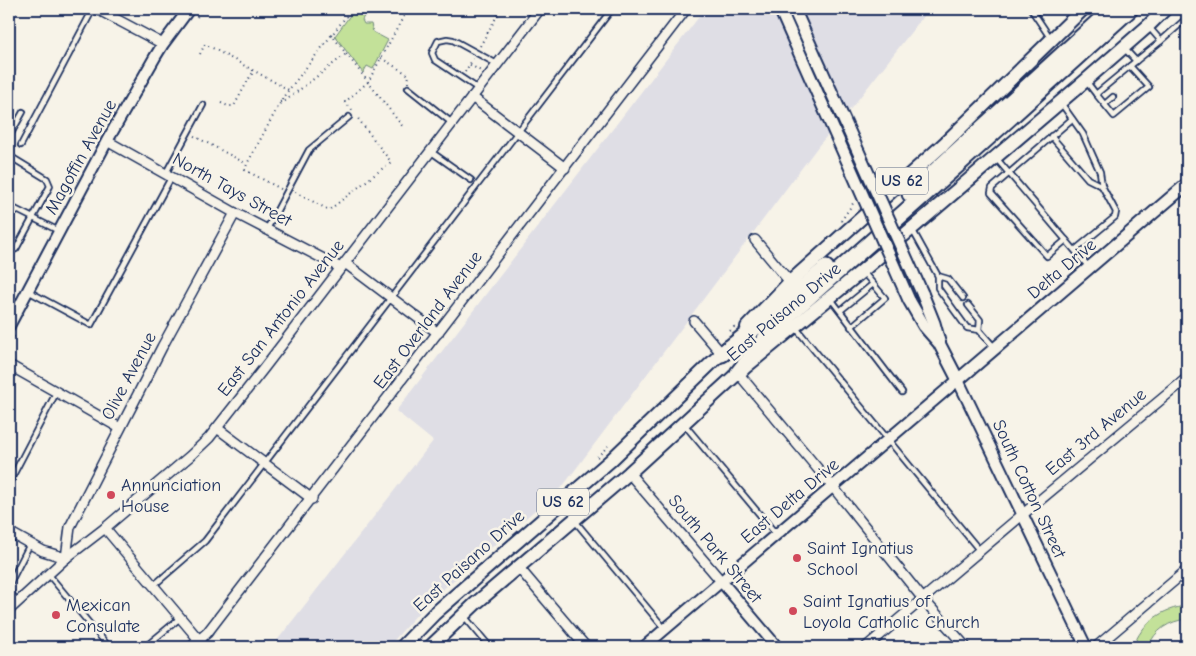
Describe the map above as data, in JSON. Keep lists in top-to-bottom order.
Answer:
{
  "streets": {
    "main road": [
      "US 62",
      "Delta Drive",
      "East Paisano Drive",
      "South Cotton Street"
    ],
    "street": [
      "Magoffin Avenue",
      "North Tays Street",
      "East San Antonio Avenue",
      "East Overland Avenue",
      "Olive Avenue",
      "East 3rd Avenue",
      "East Delta Drive",
      "South Park Street"
    ]
  },
  "crossings": [
    ["Magoffin Avenue", "North Tays Street"],
    ["North Tays Street", "East San Antonio Avenue"],
    ["North Tays Street", "East Overland Avenue"],
    ["North Tays Street", "Olive Avenue"],
    ["Delta Drive", "South Cotton Street"],
    ["Delta Drive", "East Delta Drive"],
    ["East Paisano Drive", "South Park Street"],
    ["East San Antonio Avenue", "Olive Avenue"],
    ["East 3rd Avenue", "South Cotton Street"],
    ["South Cotton Street", "East Delta Drive"],
    ["East Delta Drive", "South Park Street"]
  ],
  "places": [
    "Annunciation House",
    "Saint Ignatius School",
    "Saint Ignatius of Loyola Catholic Church",
    "Mexican Consulate"
  ]
}
